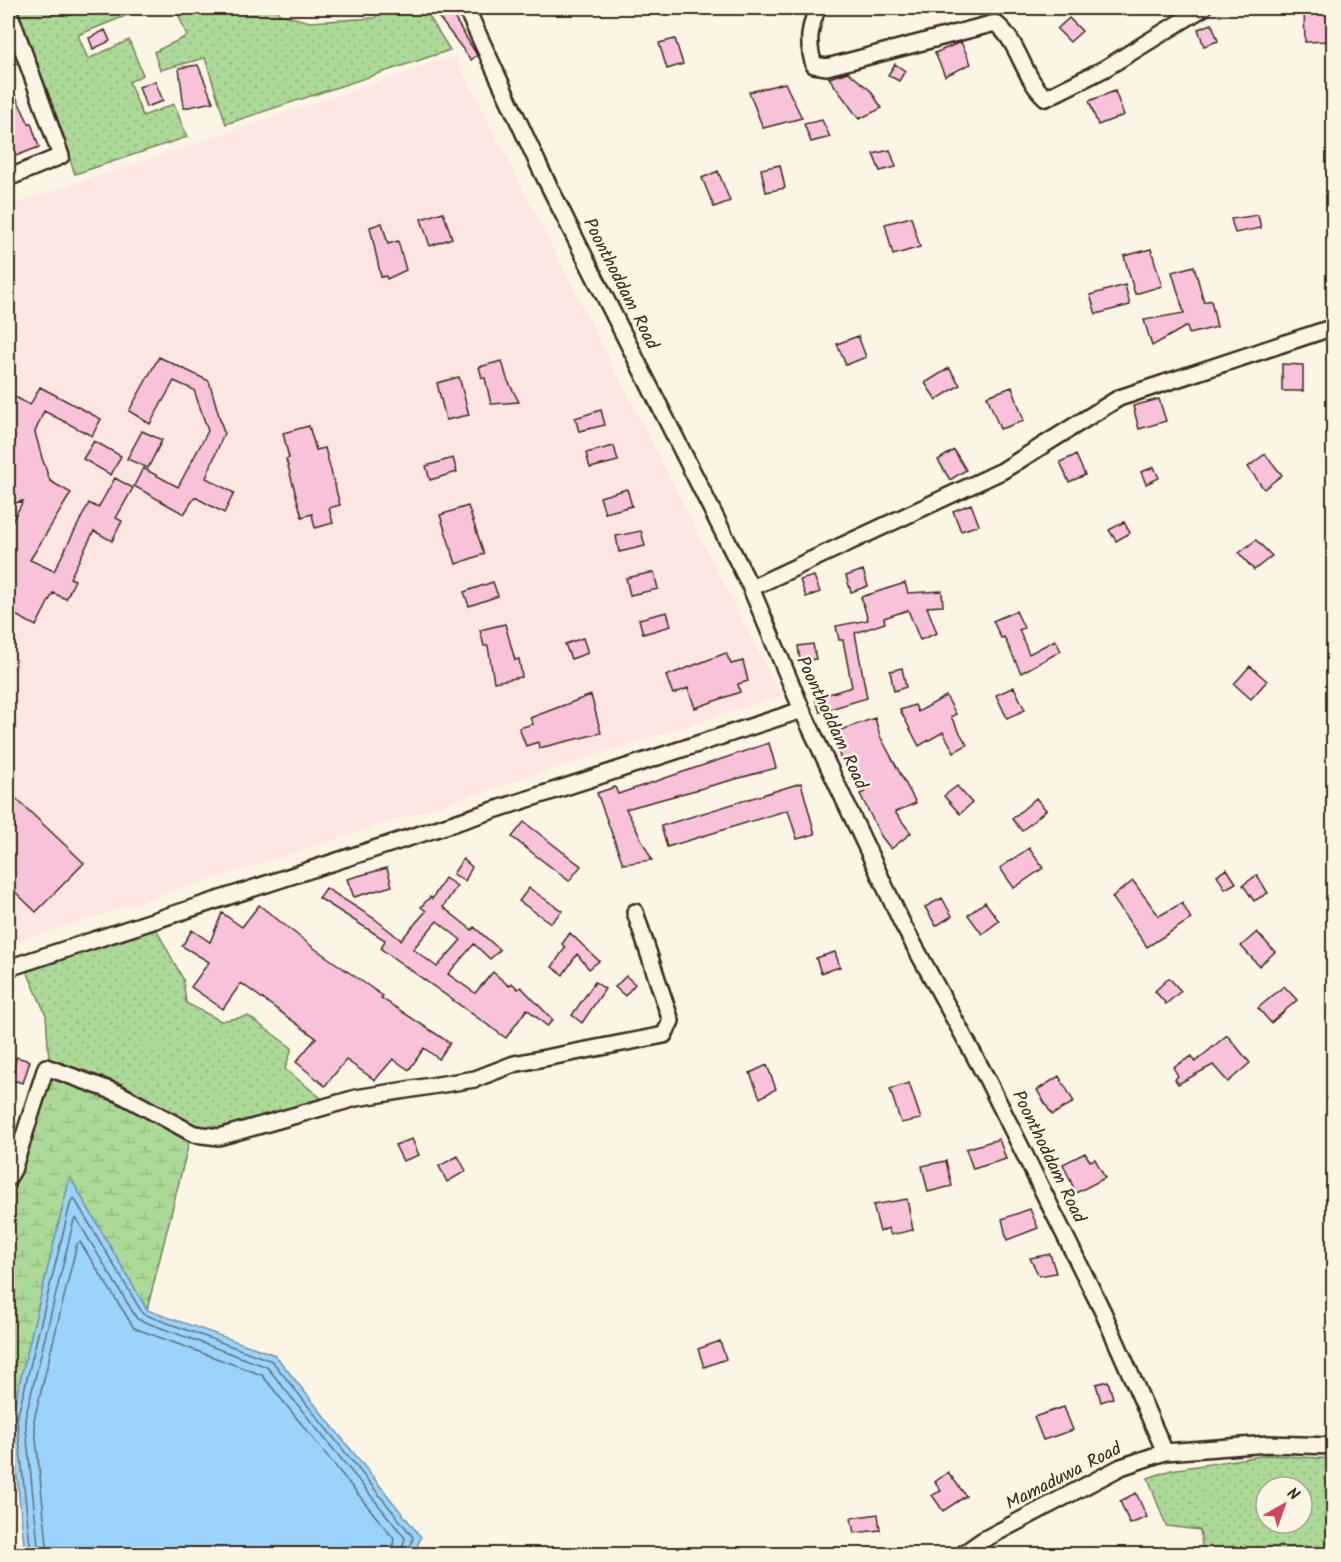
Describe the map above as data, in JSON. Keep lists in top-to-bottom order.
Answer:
{
  "streets": {
    "street": ["Poonthoddam Road", "Mamaduwa Road"]
  },
  "crossings": [
    ["Poonthoddam Road", "Mamaduwa Road"]
  ],
  "north": "top right"
}
